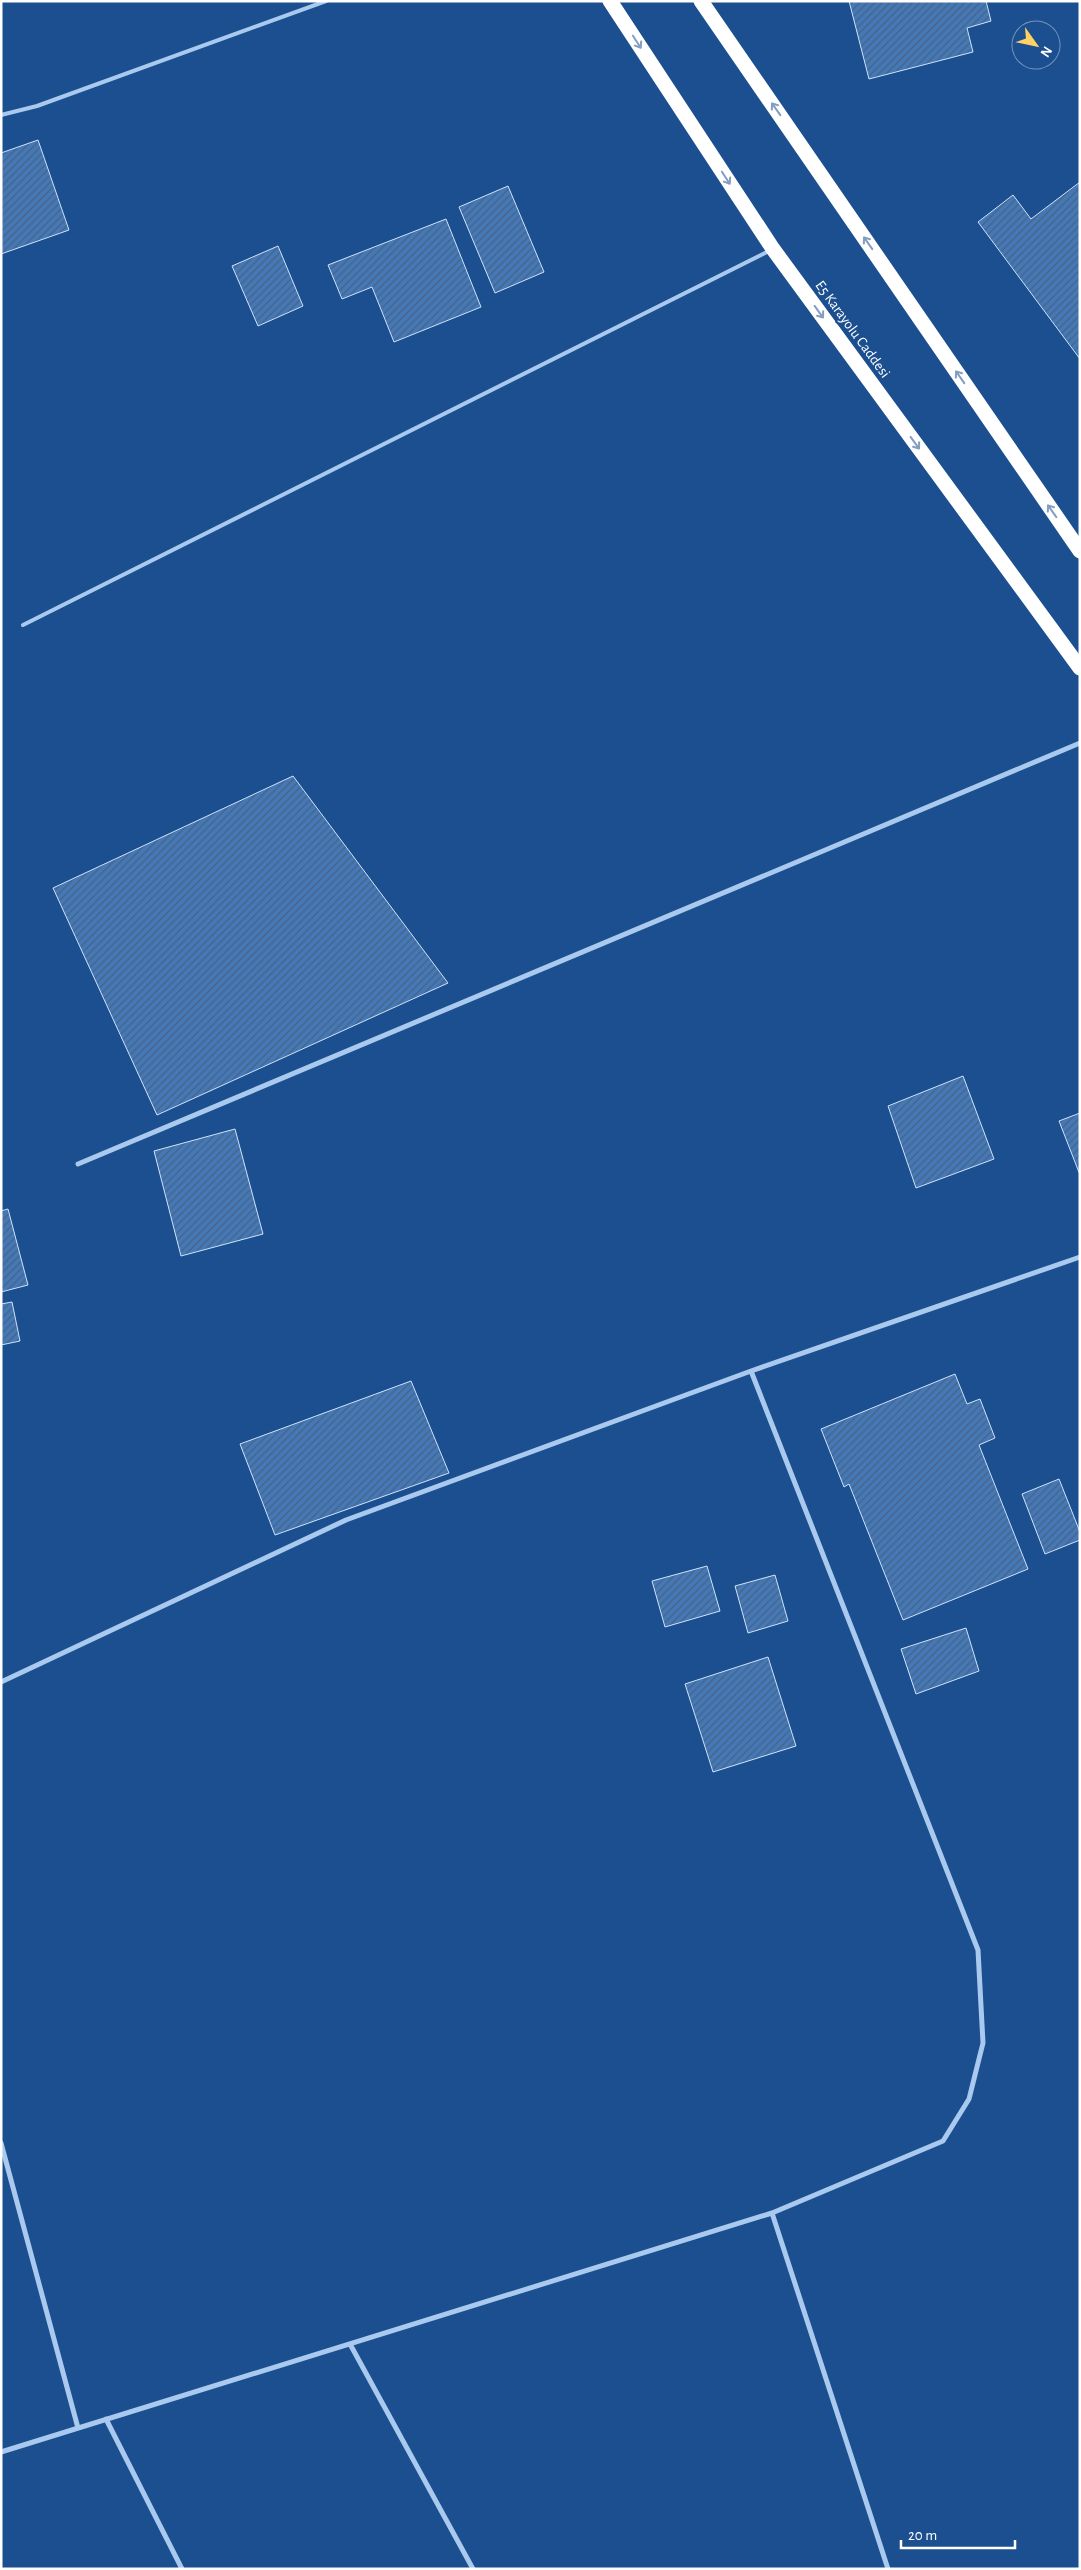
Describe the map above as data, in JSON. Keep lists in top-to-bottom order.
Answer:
{
  "streets": {
    "highway": ["E5 Karayolu Caddesi"]
  },
  "scale_bar": "20 m",
  "north": "bottom right"
}
